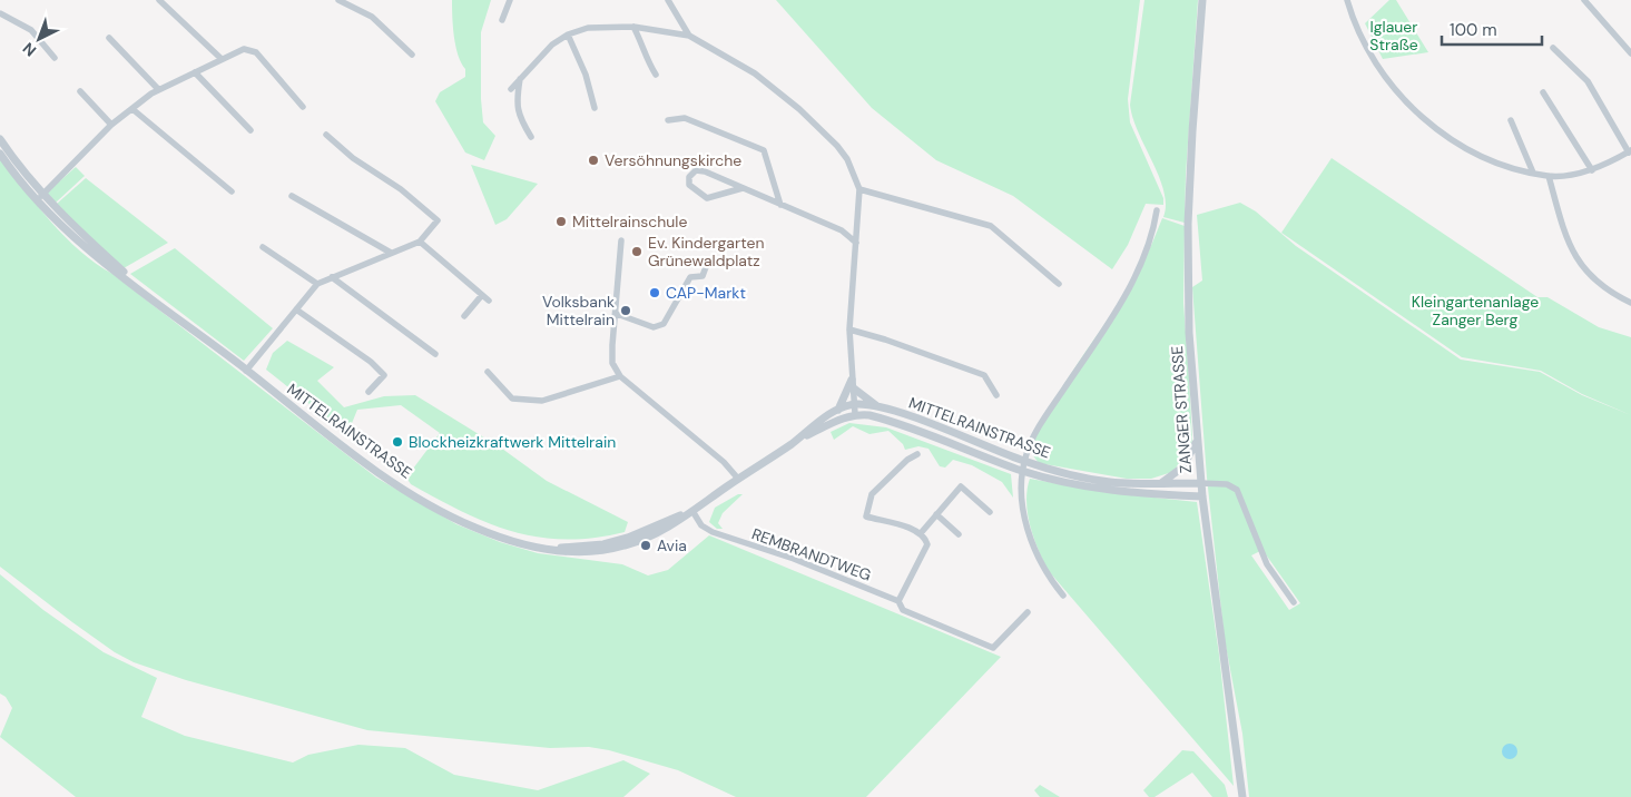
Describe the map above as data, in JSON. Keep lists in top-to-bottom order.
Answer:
{
  "streets": {
    "street": ["ZANGER STRASSE", "MITTELRAINSTRASSE", "REMBRANDTWEG"]
  },
  "crossings": [
    ["ZANGER STRASSE", "MITTELRAINSTRASSE"],
    ["MITTELRAINSTRASSE", "REMBRANDTWEG"]
  ],
  "parks": ["Iglauer Straße", "Kleingartenanlage Zanger Berg"],
  "places": [
    "Versöhnungskirche",
    "Mittelrainschule",
    "Ev. Kindergarten Grünewaldplatz",
    "CAP-Markt",
    "Volksbank Mittelrain",
    "Blockheizkraftwerk Mittelrain",
    "Avia"
  ],
  "scale_bar": "100 m",
  "north": "bottom left"
}
